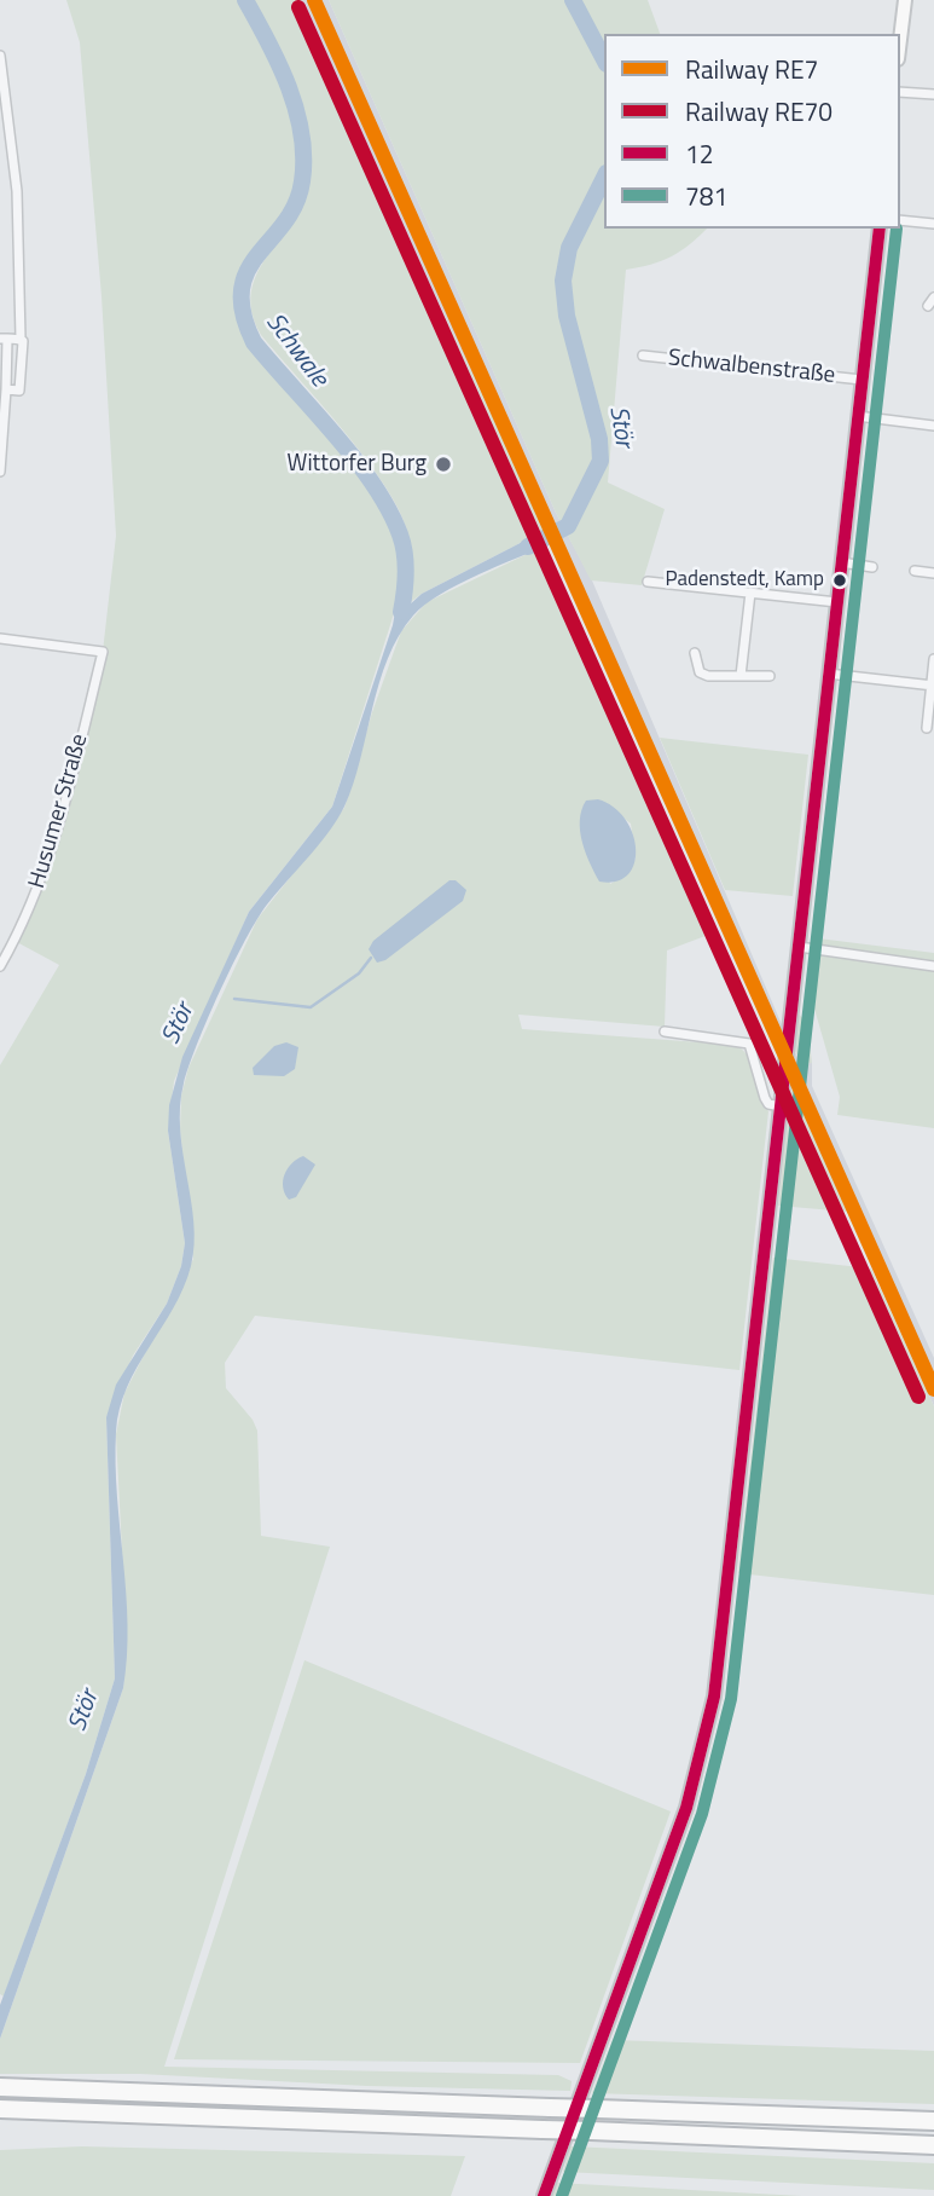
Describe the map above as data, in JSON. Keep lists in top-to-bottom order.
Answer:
{
  "streets": {
    "street": ["Schwalbenstraße", "Husumer Straße"]
  },
  "water": ["Schwale", "Stör"],
  "places": ["Wittorfer Burg", "Padenstedt, Kamp"],
  "lines": [
    "rail line RE7",
    "rail line RE70",
    "transit line 12",
    "transit line 781"
  ],
  "legend": [
    "Railway RE7",
    "Railway RE70",
    "12",
    "781"
  ]
}
